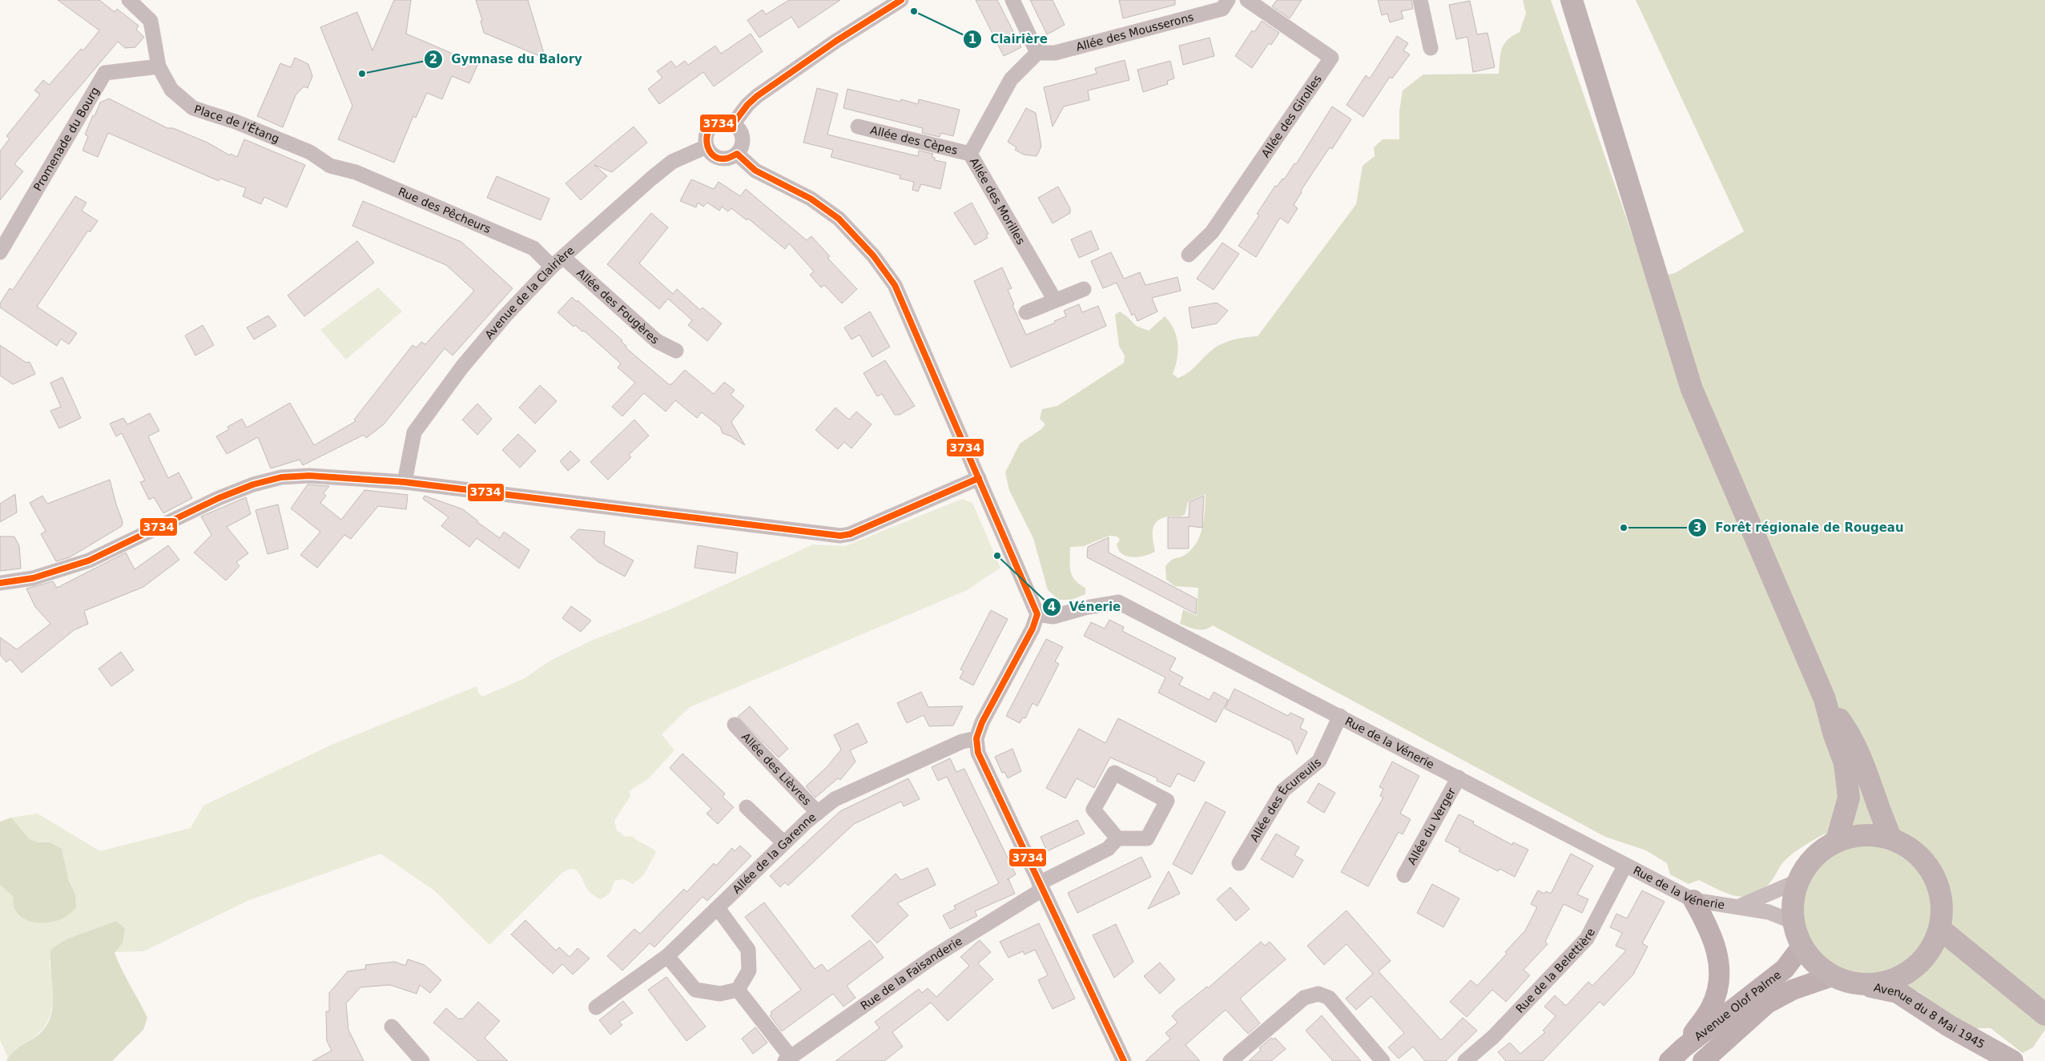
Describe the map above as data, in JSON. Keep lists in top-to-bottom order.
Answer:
{
  "streets": {
    "main road": ["Avenue Olof Palme", "Avenue du 8 Mai 1945"],
    "street": [
      "Allée des Mousserons",
      "Allée des Girolles",
      "Place de l'Étang",
      "Promenade du Bourg",
      "Allée des Cèpes",
      "Allée des Morilles",
      "Rue des Pêcheurs",
      "Avenue de la Clairière",
      "Allée des Fougères",
      "Rue de la Vénerie",
      "Allée des Lièvres",
      "Allée des Écureuils",
      "Allée du Verger",
      "Allée de la Garenne",
      "Rue de la Belettière",
      "Rue de la Faisanderie"
    ]
  },
  "crossings": [
    ["Allée des Mousserons", "Allée des Morilles"],
    ["Place de l'Étang", "Promenade du Bourg"],
    ["Place de l'Étang", "Rue des Pêcheurs"],
    ["Allée des Cèpes", "Allée des Morilles"],
    ["Rue des Pêcheurs", "Avenue de la Clairière"],
    ["Rue des Pêcheurs", "Allée des Fougères"],
    ["Avenue de la Clairière", "Allée des Fougères"],
    ["Rue de la Vénerie", "Allée des Écureuils"],
    ["Rue de la Vénerie", "Allée du Verger"],
    ["Rue de la Vénerie", "Rue de la Belettière"],
    ["Rue de la Vénerie", "Avenue du 8 Mai 1945"],
    ["Allée des Lièvres", "Allée de la Garenne"],
    ["Avenue Olof Palme", "Avenue du 8 Mai 1945"]
  ],
  "places": [
    "Clairière",
    "Gymnase du Balory",
    "Forêt régionale de Rougeau",
    "Vénerie"
  ],
  "lines": ["transit line 3734"]
}
